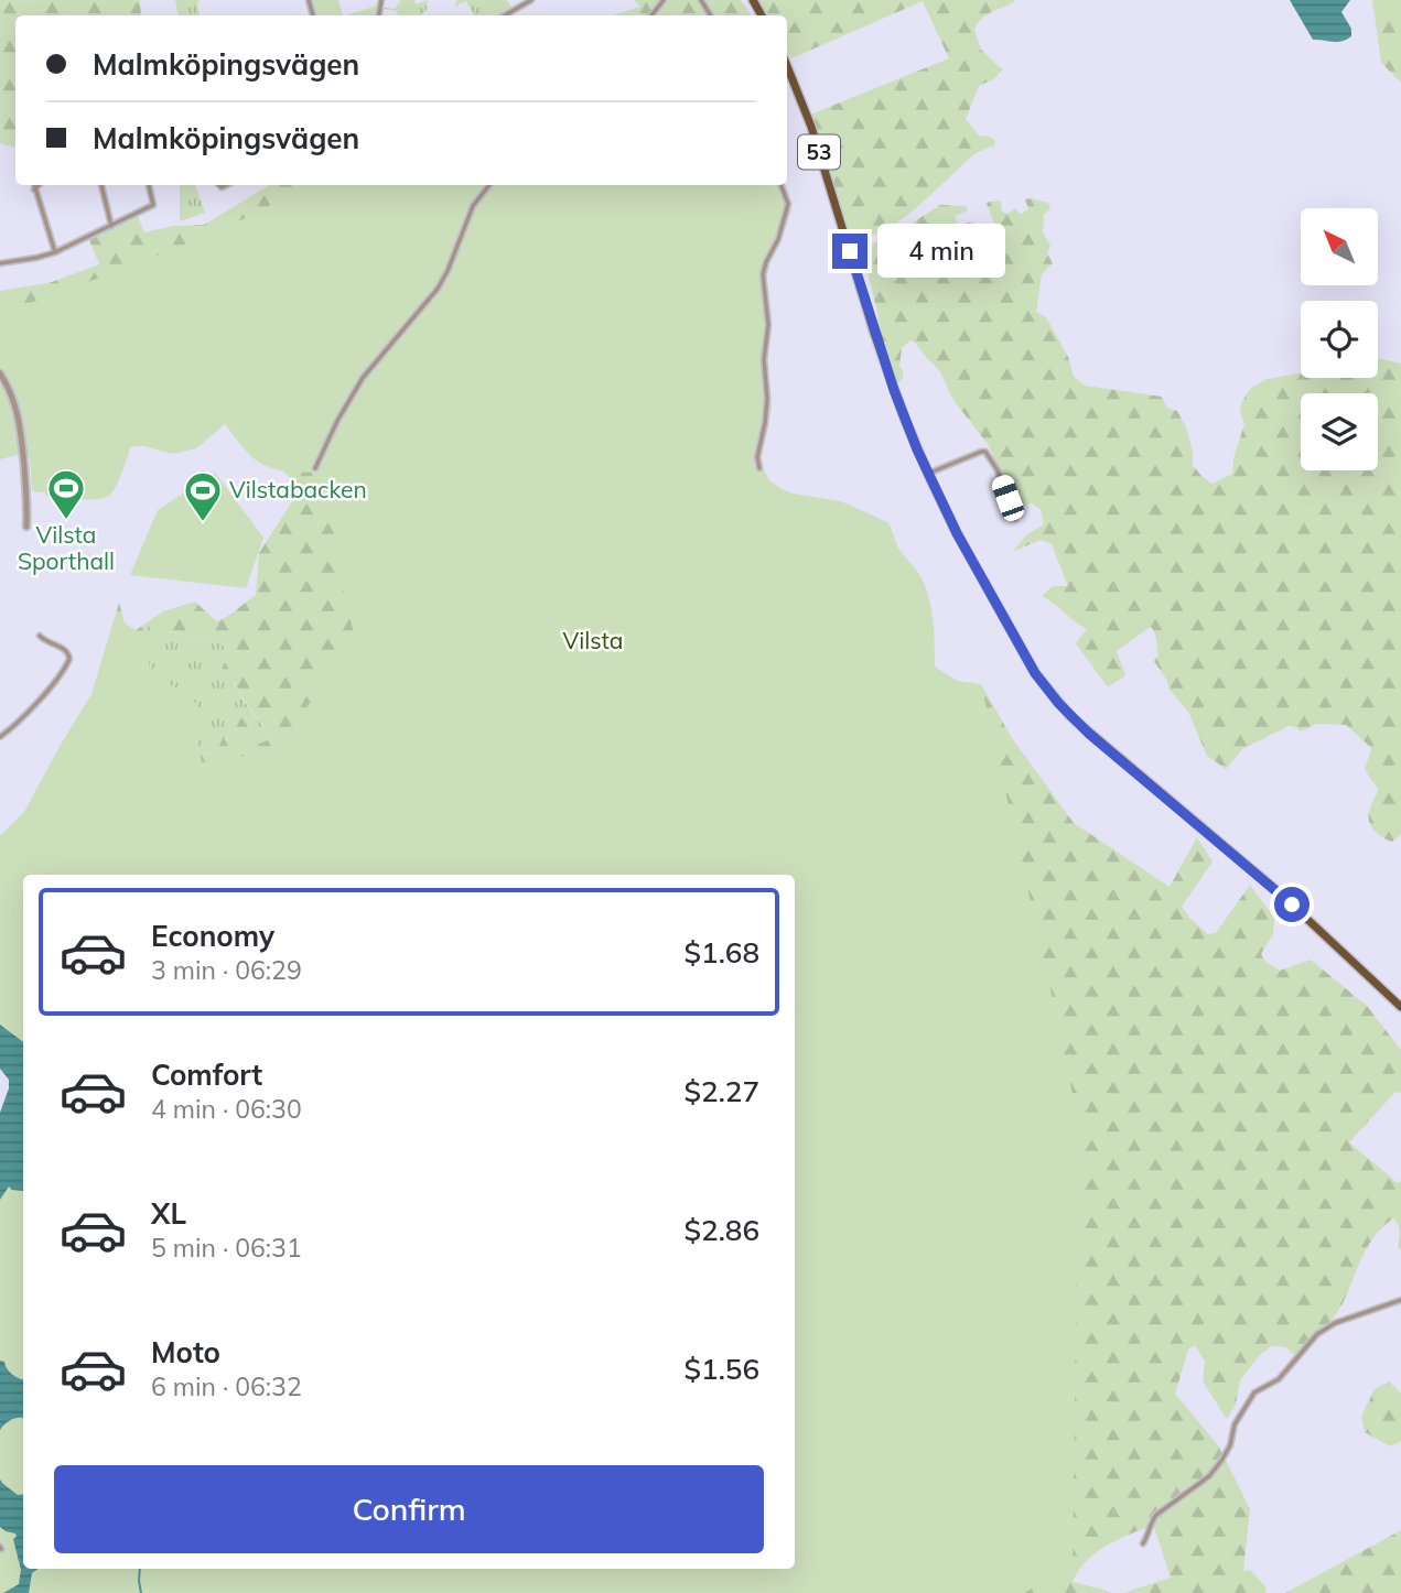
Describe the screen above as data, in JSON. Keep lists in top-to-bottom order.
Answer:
{
  "streets": {
    "main road": ["53"]
  },
  "parks": ["Vilsta"],
  "places": {
    "sports": ["Vilsta Sporthall", "Vilstabacken"]
  },
  "north": "top left",
  "page": {
    "banner": ["Malmköpingsvägen", "Malmköpingsvägen"],
    "bubble": "4 min",
    "list": [
      {
        "name": "Economy",
        "note": "3 min · 06:29",
        "value": "$1.68"
      },
      {
        "name": "Comfort",
        "note": "4 min · 06:30",
        "value": "$2.27"
      },
      {
        "name": "XL",
        "note": "5 min · 06:31",
        "value": "$2.86"
      },
      {
        "name": "Moto",
        "note": "6 min · 06:32",
        "value": "$1.56"
      }
    ],
    "buttons": "Confirm"
  }
}
